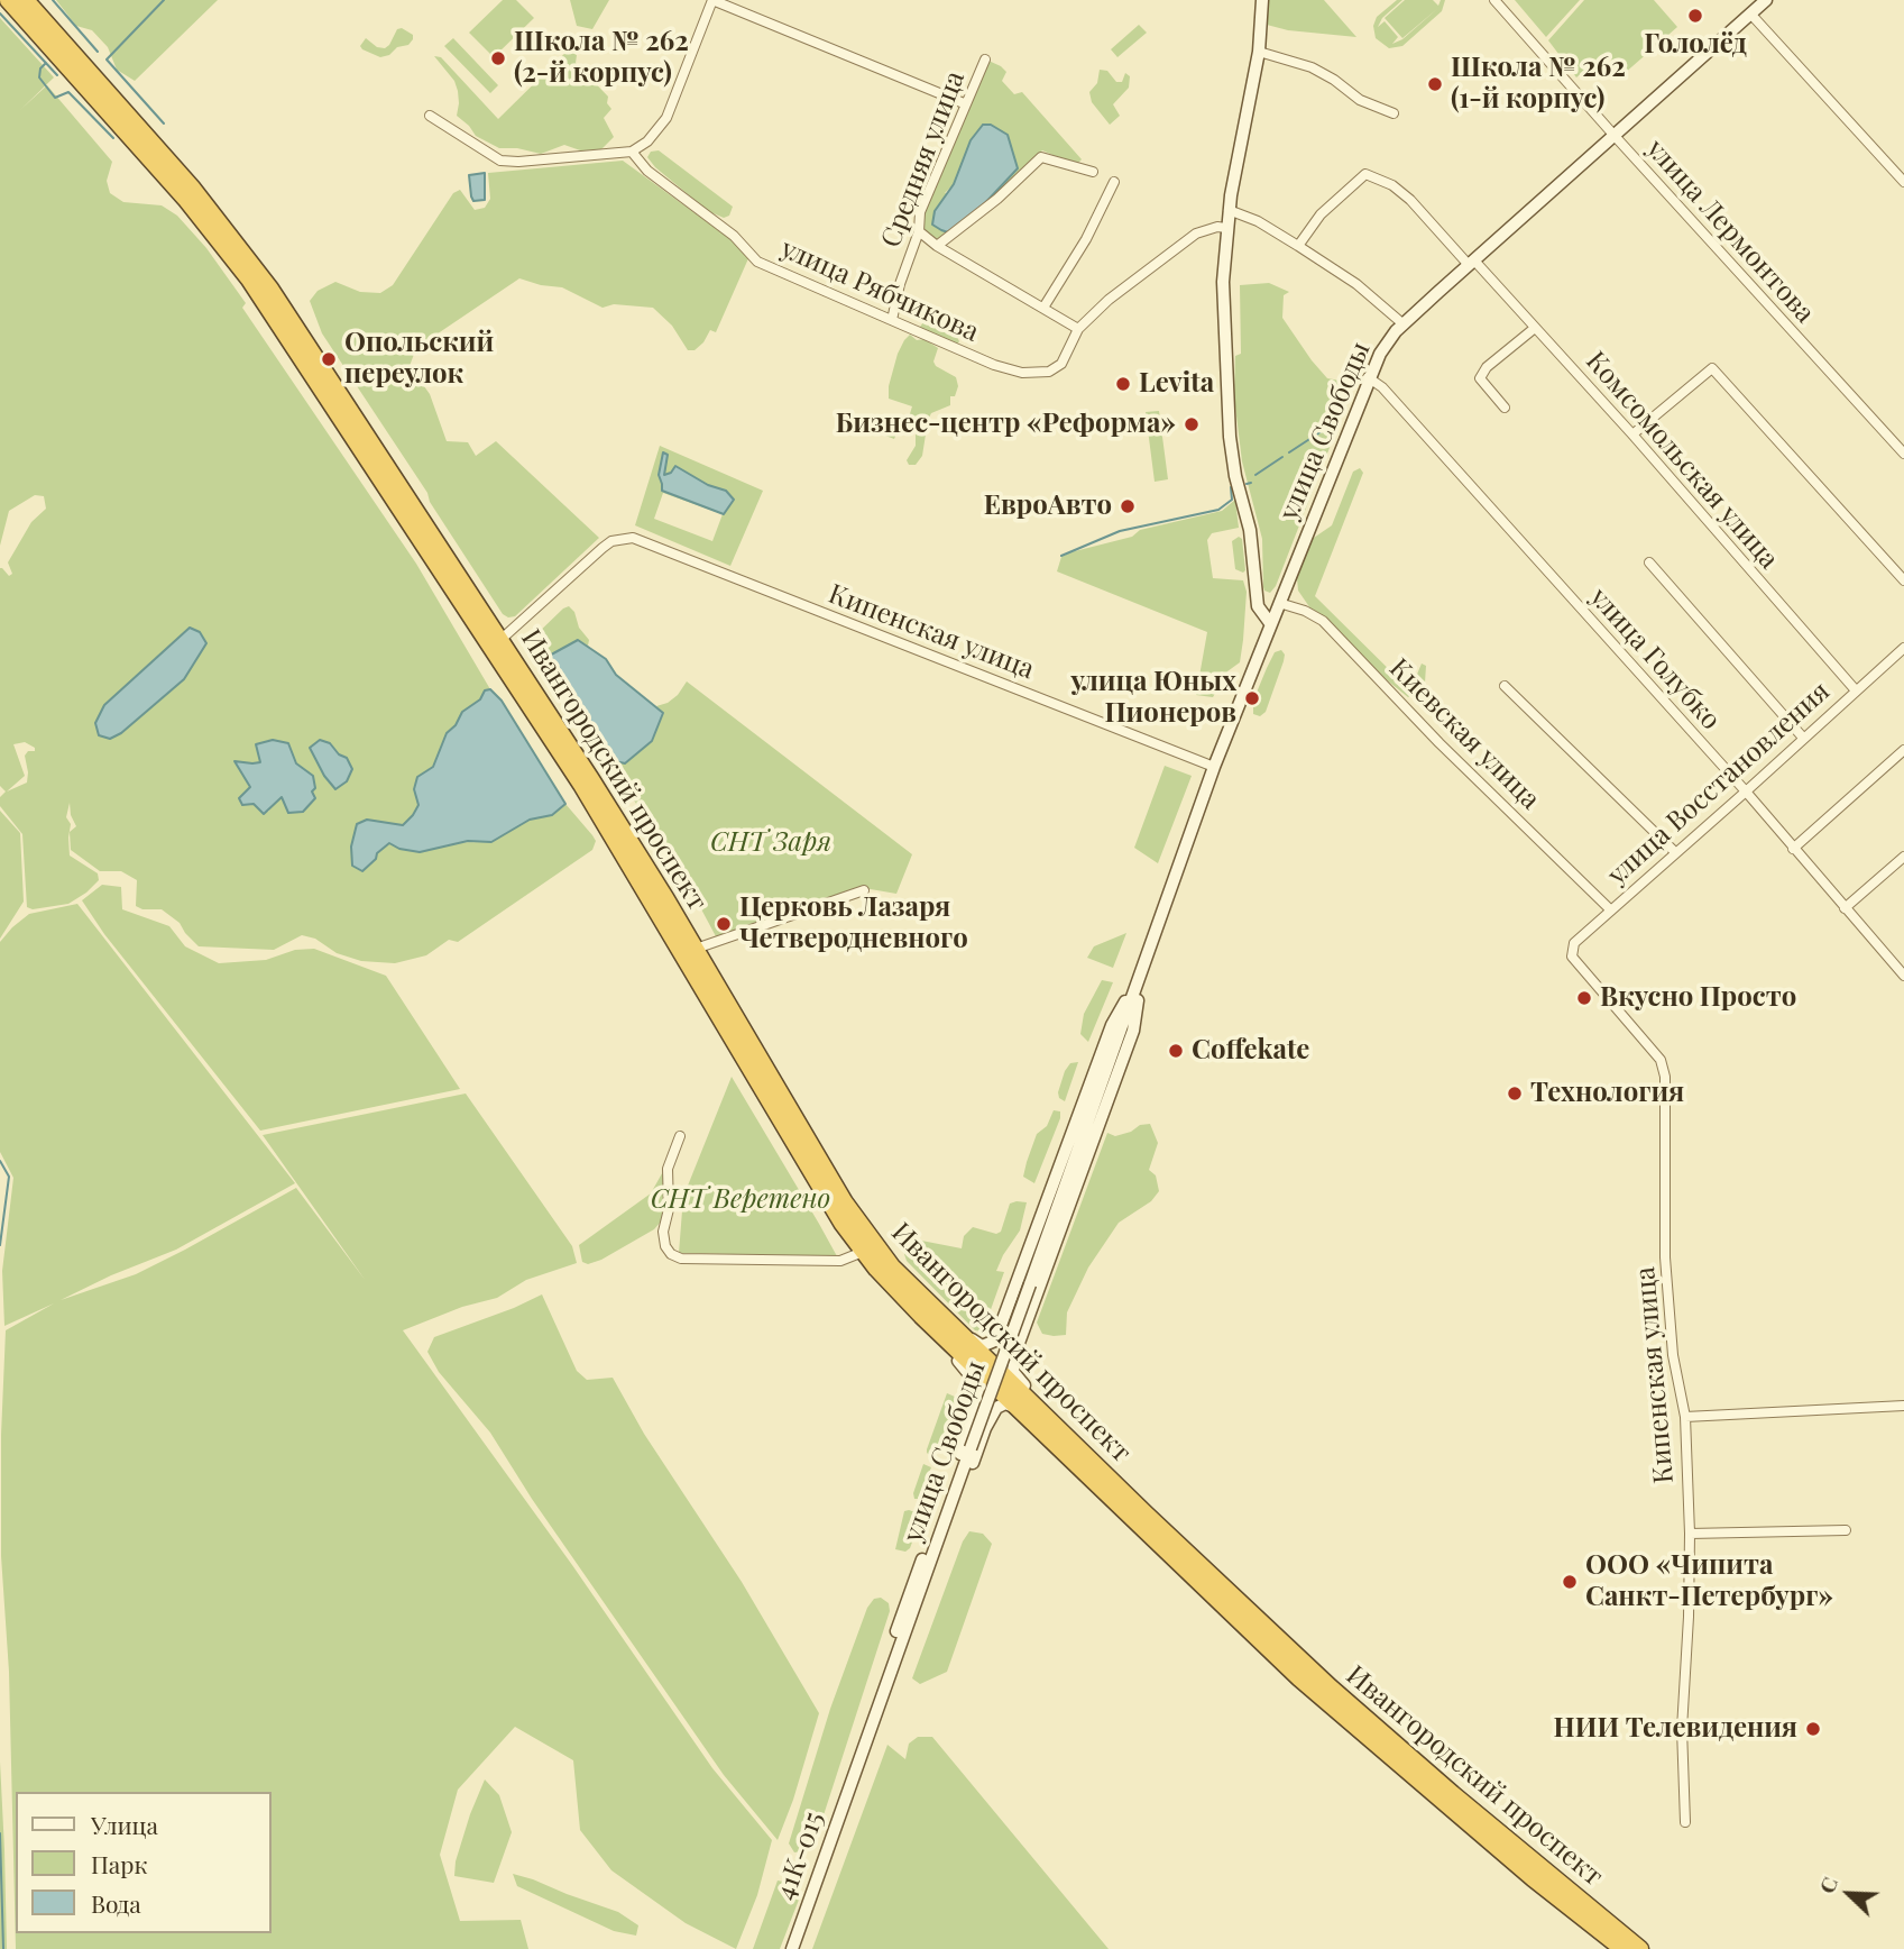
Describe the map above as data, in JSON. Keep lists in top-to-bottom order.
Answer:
{
  "streets": {
    "highway": ["Ивангородский проспект"],
    "main road": ["улица Свободы", "41К-015"],
    "street": [
      "Средняя улица",
      "улица Лермонтова",
      "улица Рябчикова",
      "Комсомольская улица",
      "Кипенская улица",
      "улица Голубко",
      "Киевская улица",
      "улица Восстановления"
    ]
  },
  "crossings": [
    ["Средняя улица", "улица Рябчикова"],
    ["улица Лермонтова", "улица Свободы"],
    ["улица Свободы", "Комсомольская улица"],
    ["улица Свободы", "Кипенская улица"],
    ["улица Свободы", "улица Голубко"],
    ["улица Свободы", "Киевская улица"],
    ["улица Свободы", "Ивангородский проспект"],
    ["улица Свободы", "41К-015"],
    ["Комсомольская улица", "улица Восстановления"],
    ["Кипенская улица", "Ивангородский проспект"],
    ["Кипенская улица", "улица Восстановления"],
    ["улица Голубко", "улица Восстановления"],
    ["Киевская улица", "улица Восстановления"]
  ],
  "parks": ["СНТ Заря", "СНТ Веретено"],
  "places": [
    "Гололёд",
    "Школа № 262 (2-й корпус)",
    "Школа № 262 (1-й корпус)",
    "Опольский переулок",
    "Levita",
    "Бизнес-центр «Реформа»",
    "ЕвроАвто",
    "улица Юных Пионеров",
    "Церковь Лазаря Четверодневного",
    "Вкусно Просто",
    "Coffekate",
    "Технология",
    "ООО «Чипита Санкт-Петербург»",
    "НИИ Телевидения"
  ],
  "legend": ["Улица", "Парк", "Вода"],
  "north": "top left"
}
